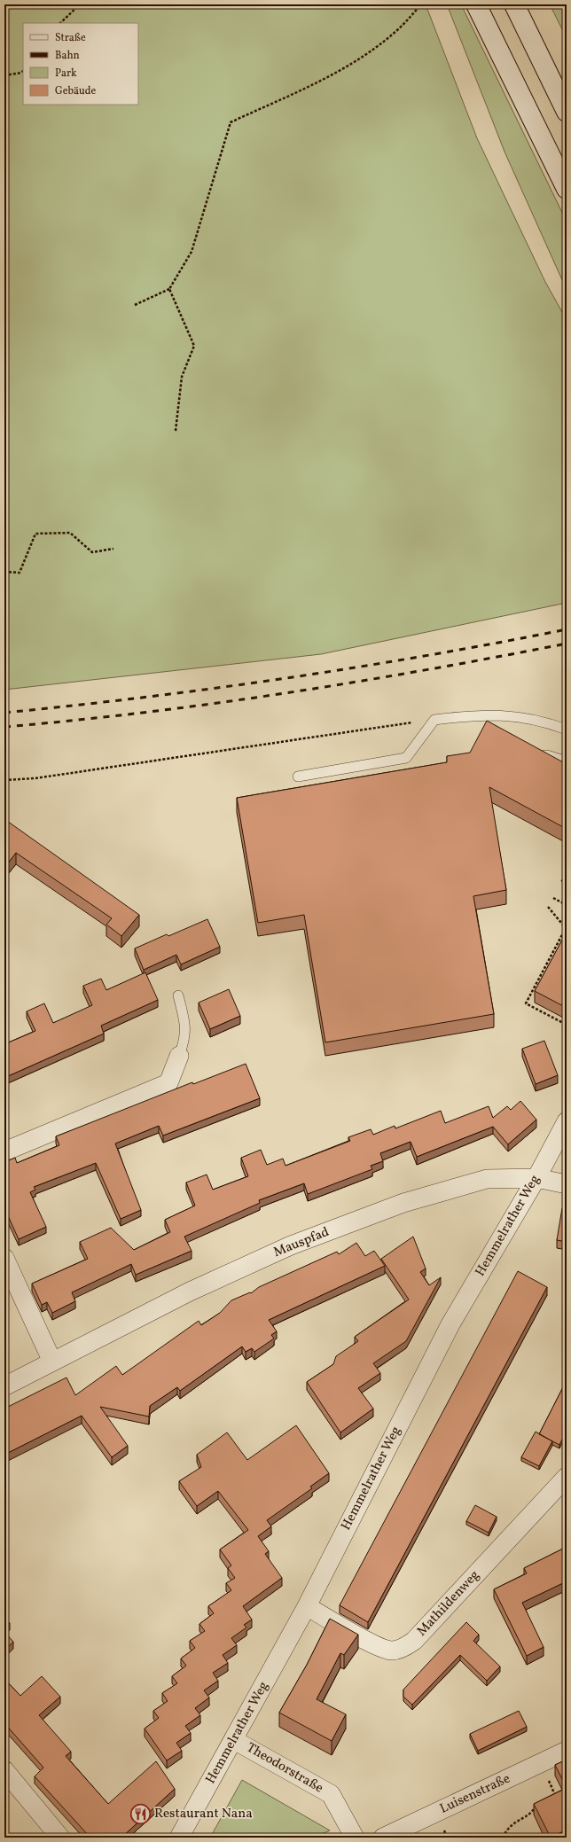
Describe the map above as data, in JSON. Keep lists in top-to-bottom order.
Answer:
{
  "streets": {
    "street": [
      "Hemmelrather Weg",
      "Mauspfad",
      "Mathildenweg",
      "Theodorstraße",
      "Luisenstraße"
    ]
  },
  "crossings": [
    ["Hemmelrather Weg", "Mauspfad"],
    ["Hemmelrather Weg", "Mathildenweg"],
    ["Hemmelrather Weg", "Theodorstraße"]
  ],
  "places": {
    "restaurant": ["Restaurant Nana"]
  },
  "legend": [
    "Straße",
    "Bahn",
    "Park",
    "Gebäude"
  ]
}
